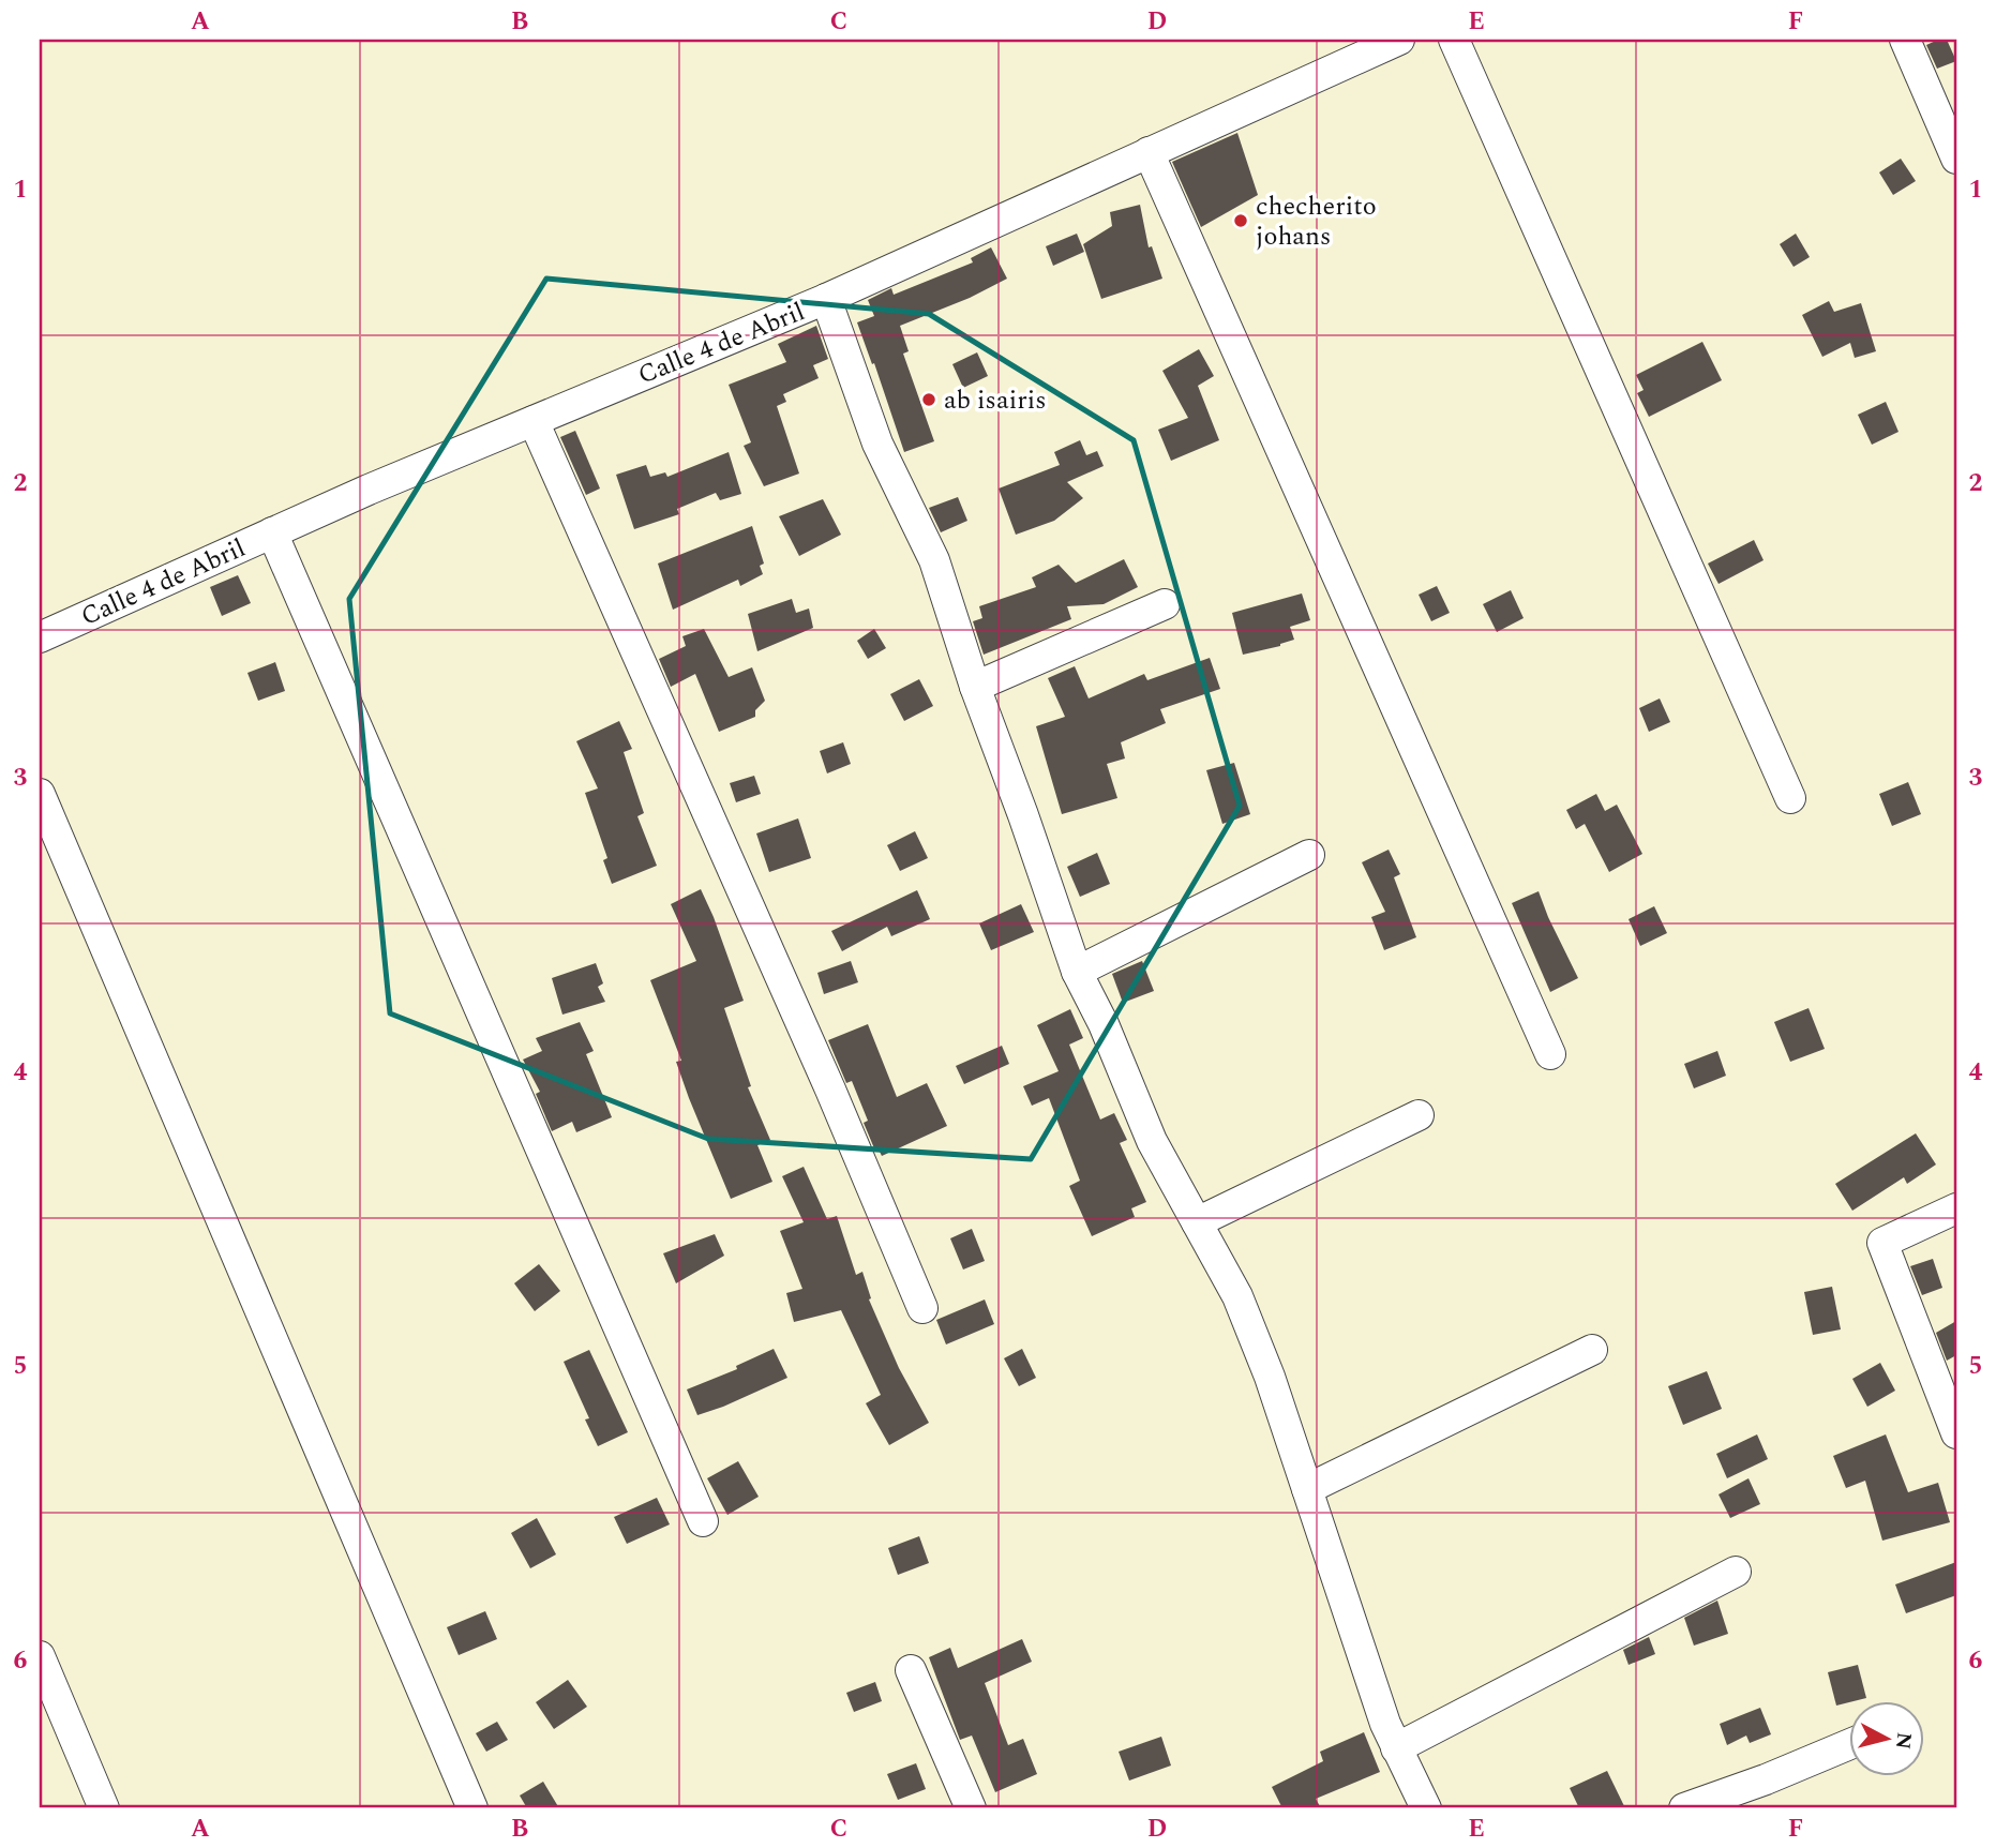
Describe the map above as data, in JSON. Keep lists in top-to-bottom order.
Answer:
{
  "streets": {
    "street": ["Calle 4 de Abril"]
  },
  "places": ["checherito johans", "ab isairis"],
  "north": "right",
  "grid": {
    "columns": [
      "A",
      "B",
      "C",
      "D",
      "E",
      "F"
    ],
    "rows": [
      "1",
      "2",
      "3",
      "4",
      "5",
      "6"
    ]
  }
}
